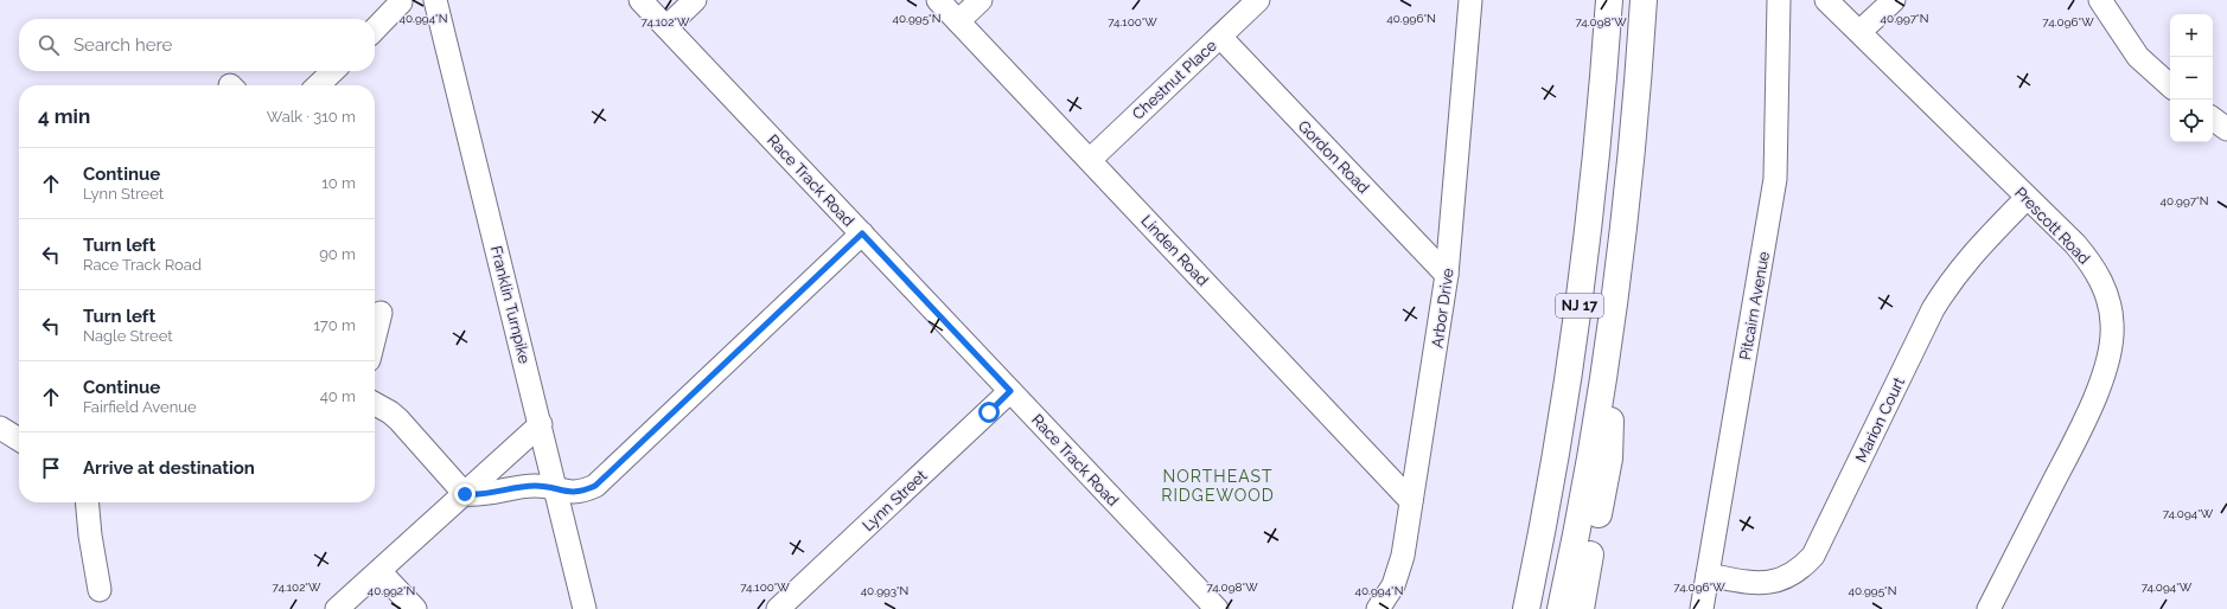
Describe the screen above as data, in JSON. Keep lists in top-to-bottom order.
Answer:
{
  "streets": {
    "highway": ["NJ 17"],
    "street": [
      "Chestnut Place",
      "Gordon Road",
      "Race Track Road",
      "Prescott Road",
      "Linden Road",
      "Franklin Turnpike",
      "Pitcairn Avenue",
      "Arbor Drive",
      "Marion Court",
      "Lynn Street"
    ]
  },
  "crossings": [
    ["Chestnut Place", "Gordon Road"],
    ["Chestnut Place", "Linden Road"],
    ["Gordon Road", "Arbor Drive"],
    ["Race Track Road", "Lynn Street"],
    ["Prescott Road", "Marion Court"],
    ["Linden Road", "Arbor Drive"],
    ["Pitcairn Avenue", "Marion Court"]
  ],
  "districts": ["NORTHEAST RIDGEWOOD"],
  "page": {
    "map_buttons": ["+", "−"],
    "search": "Search here",
    "heading": ["4 min", "Walk · 310 m"],
    "list": [
      ["Continue", "Lynn Street", "10 m"],
      ["Turn left", "Race Track Road", "90 m"],
      ["Turn left", "Nagle Street", "170 m"],
      ["Continue", "Fairfield Avenue", "40 m"],
      "Arrive at destination"
    ]
  },
  "coordinates": [
    "40.997°N",
    "40.994°N",
    "40.995°N",
    "40.996°N",
    "74.096°W",
    "74.102°W",
    "74.100°W",
    "74.098°W",
    "74.094°W",
    "40.992°N",
    "40.993°N"
  ]
}
